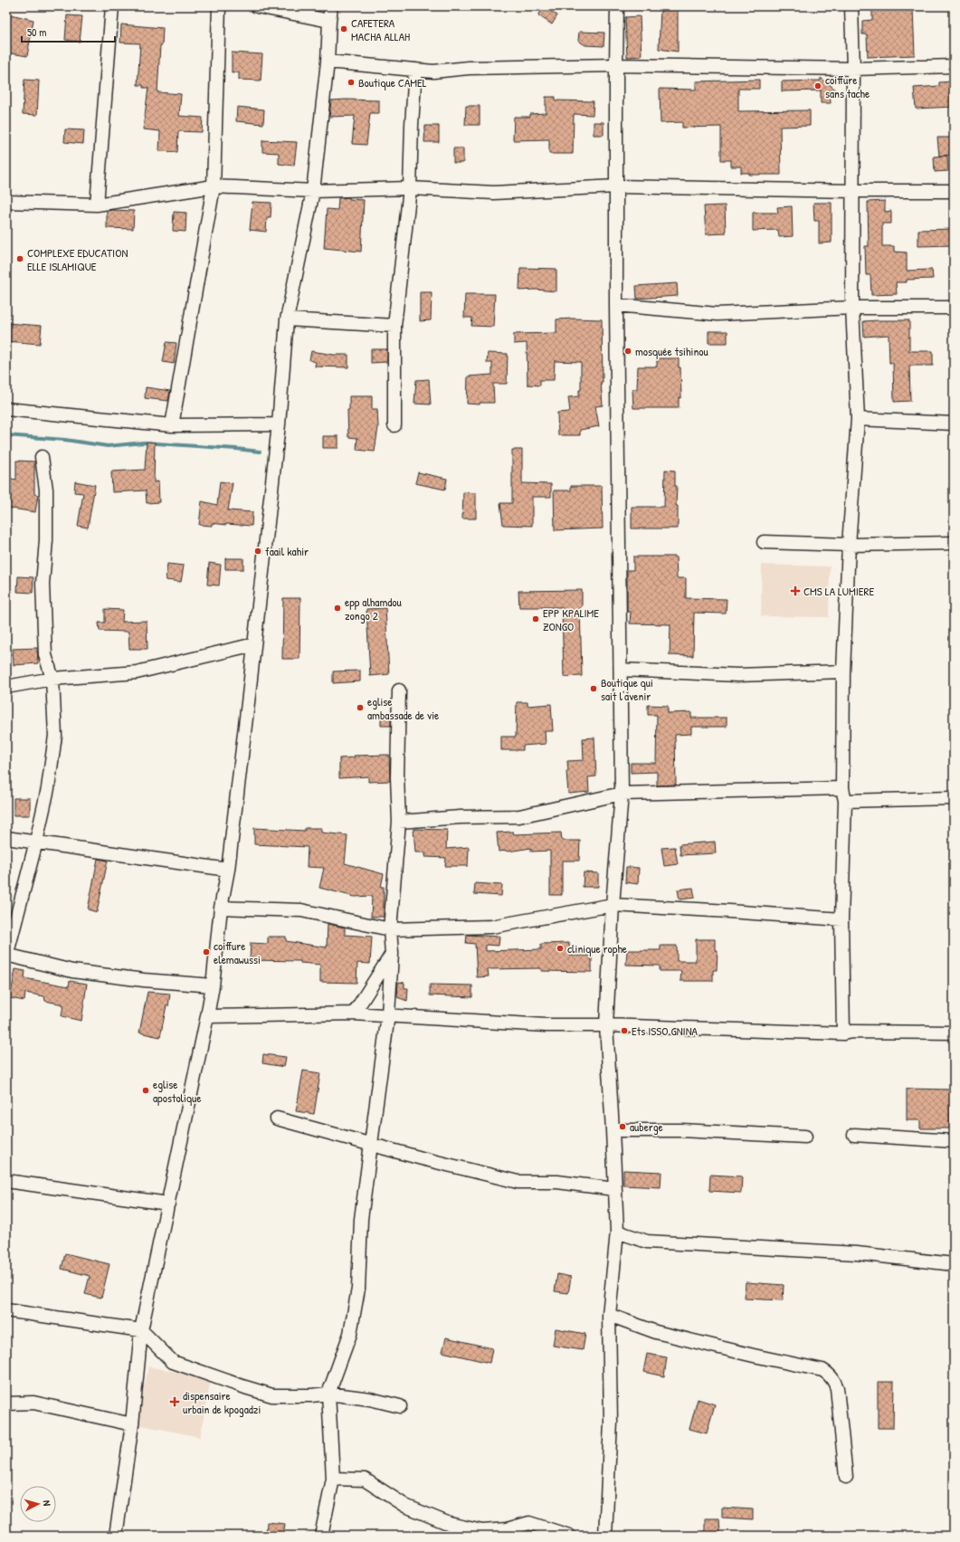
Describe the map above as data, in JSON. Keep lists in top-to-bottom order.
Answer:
{
  "places": {
    "other": [
      "CAFETERA MACHA ALLAH",
      "Boutique CAMEL",
      "coiffure sans tache",
      "COMPLEXE EDUCATION ELLE ISLAMIQUE",
      "mosquée tsihinou",
      "faail kahir",
      "epp alhamdou zongo 2",
      "EPP KPALIME ZONGO",
      "Boutique qui sait l'avenir",
      "eglise ambassade de vie",
      "clinique rophe",
      "coiffure elemawussi",
      "Ets ISSO GNINA",
      "eglise apostolique",
      "auberge"
    ],
    "health": ["CMS LA LUMIERE", "dispensaire urbain de kpogadzi"]
  },
  "scale_bar": "50 m",
  "north": "right"
}
